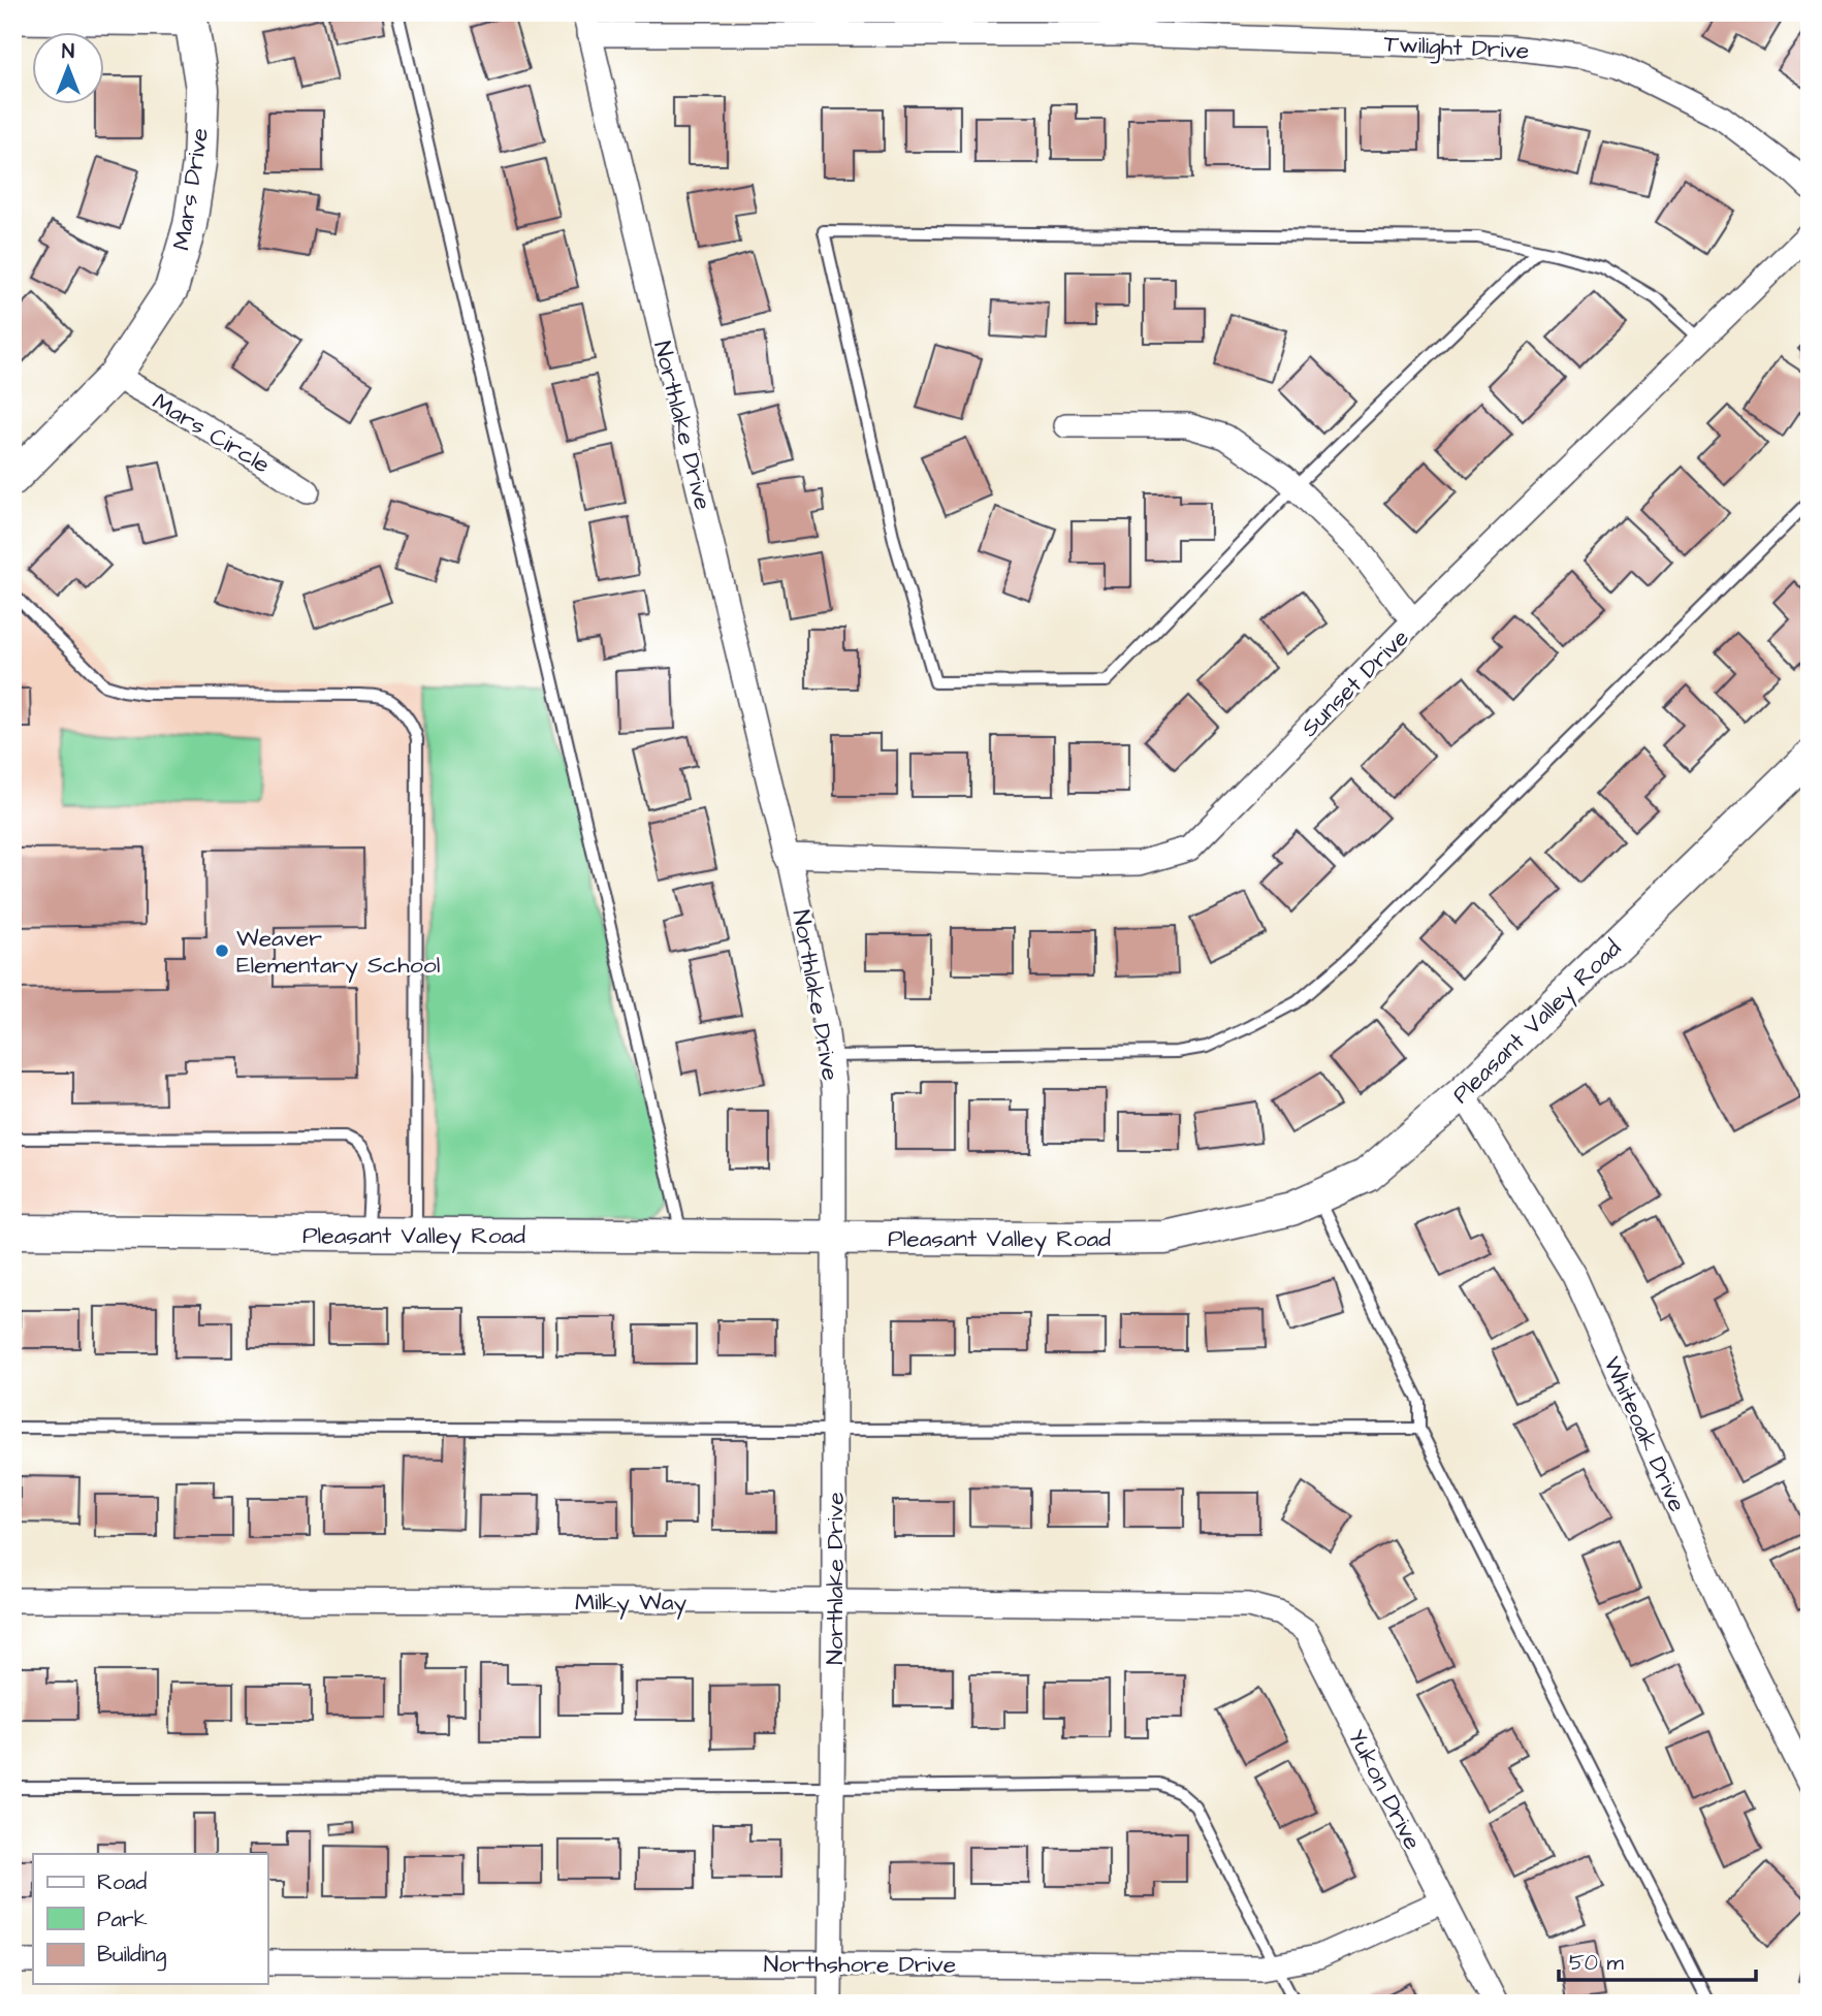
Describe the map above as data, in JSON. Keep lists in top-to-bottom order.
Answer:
{
  "streets": {
    "street": [
      "Twilight Drive",
      "Mars Drive",
      "Northlake Drive",
      "Mars Circle",
      "Sunset Drive",
      "Pleasant Valley Road",
      "Whiteoak Drive",
      "Milky Way",
      "Yukon Drive",
      "Northshore Drive"
    ]
  },
  "crossings": [
    ["Twilight Drive", "Northlake Drive"],
    ["Mars Drive", "Mars Circle"],
    ["Northlake Drive", "Sunset Drive"],
    ["Northlake Drive", "Pleasant Valley Road"],
    ["Northlake Drive", "Milky Way"],
    ["Northlake Drive", "Northshore Drive"],
    ["Pleasant Valley Road", "Whiteoak Drive"],
    ["Milky Way", "Yukon Drive"],
    ["Yukon Drive", "Northshore Drive"]
  ],
  "places": ["Weaver Elementary School"],
  "legend": ["Road", "Park", "Building"],
  "scale_bar": "50 m",
  "north": "top"
}
